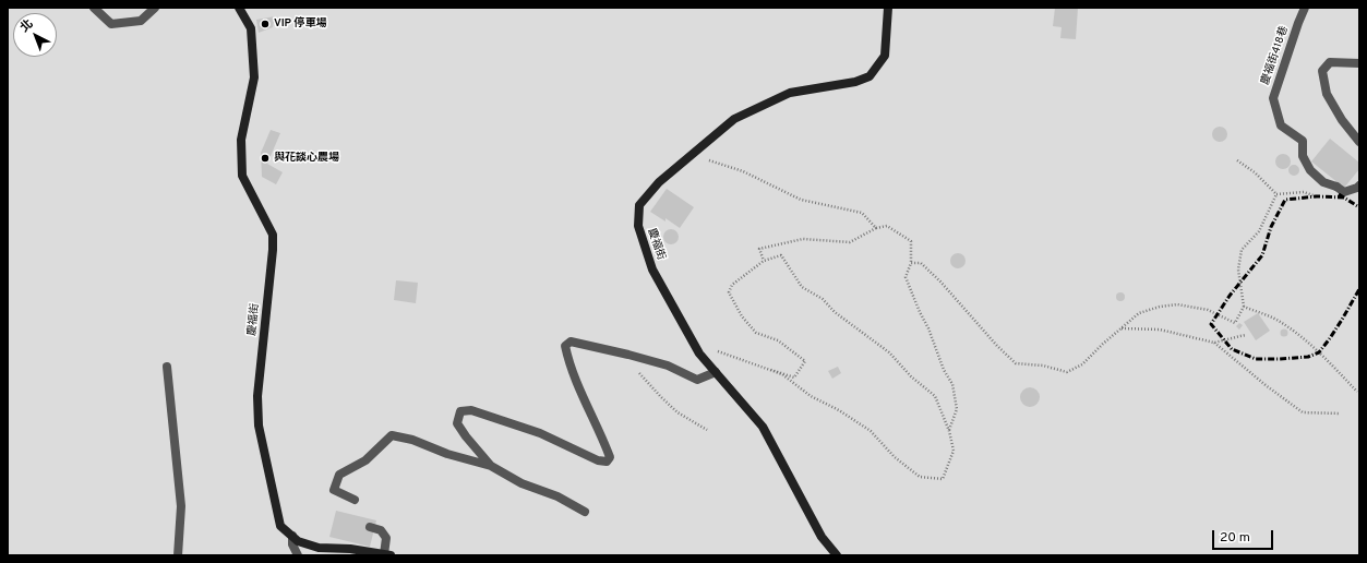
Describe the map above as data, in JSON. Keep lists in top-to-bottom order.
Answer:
{
  "streets": {
    "street": ["慶福街418巷", "慶福街"]
  },
  "places": ["VIP 停車場", "與花談心農場"],
  "scale_bar": "20 m",
  "north": "top left"
}
